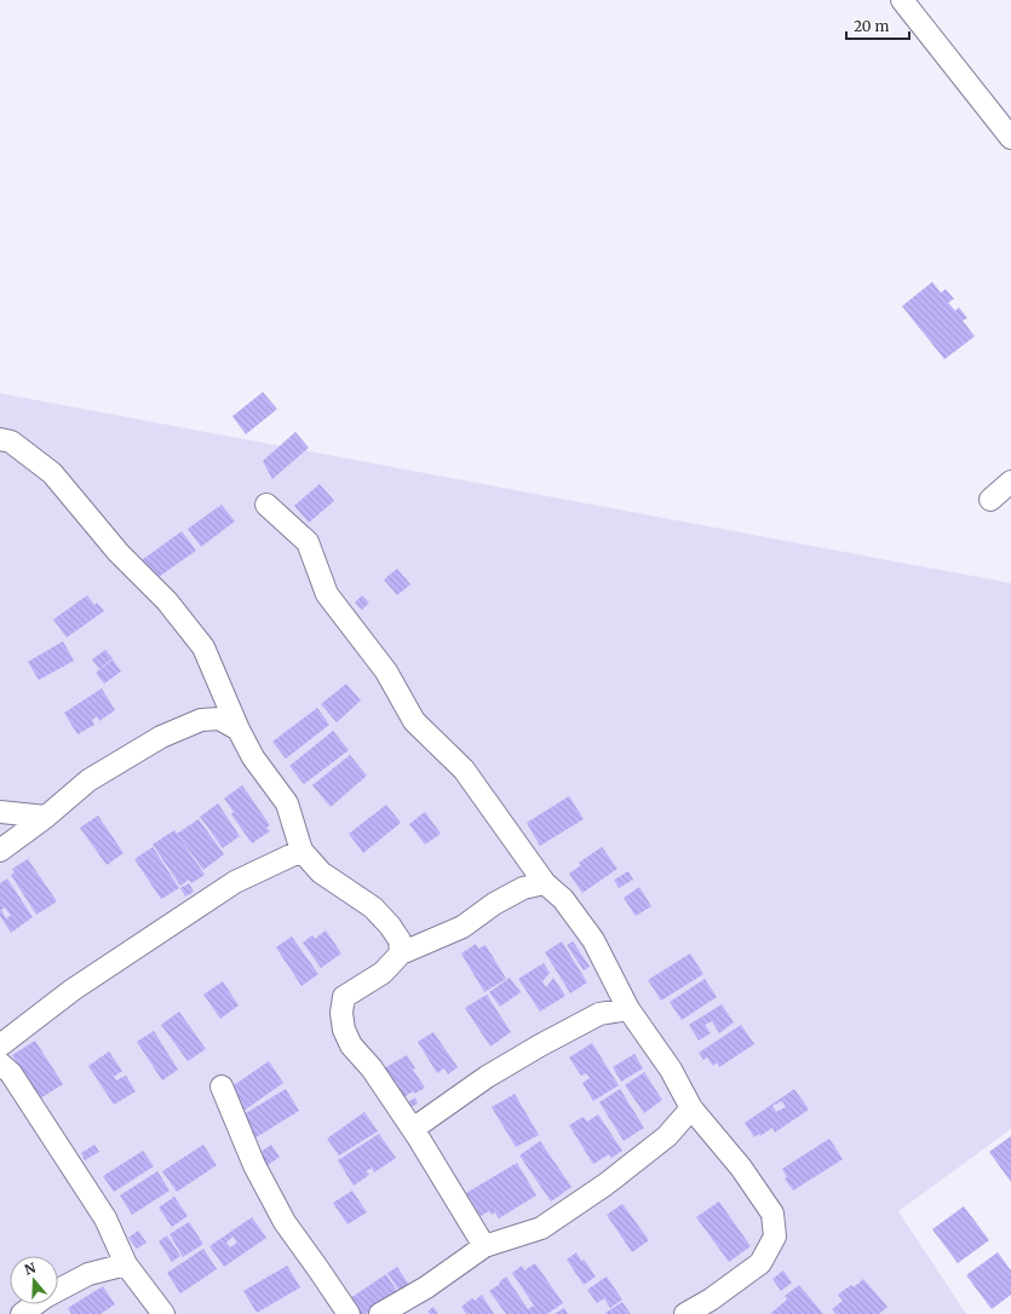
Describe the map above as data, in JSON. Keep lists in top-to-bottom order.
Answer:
{
  "scale_bar": "20 m",
  "north": "top"
}
